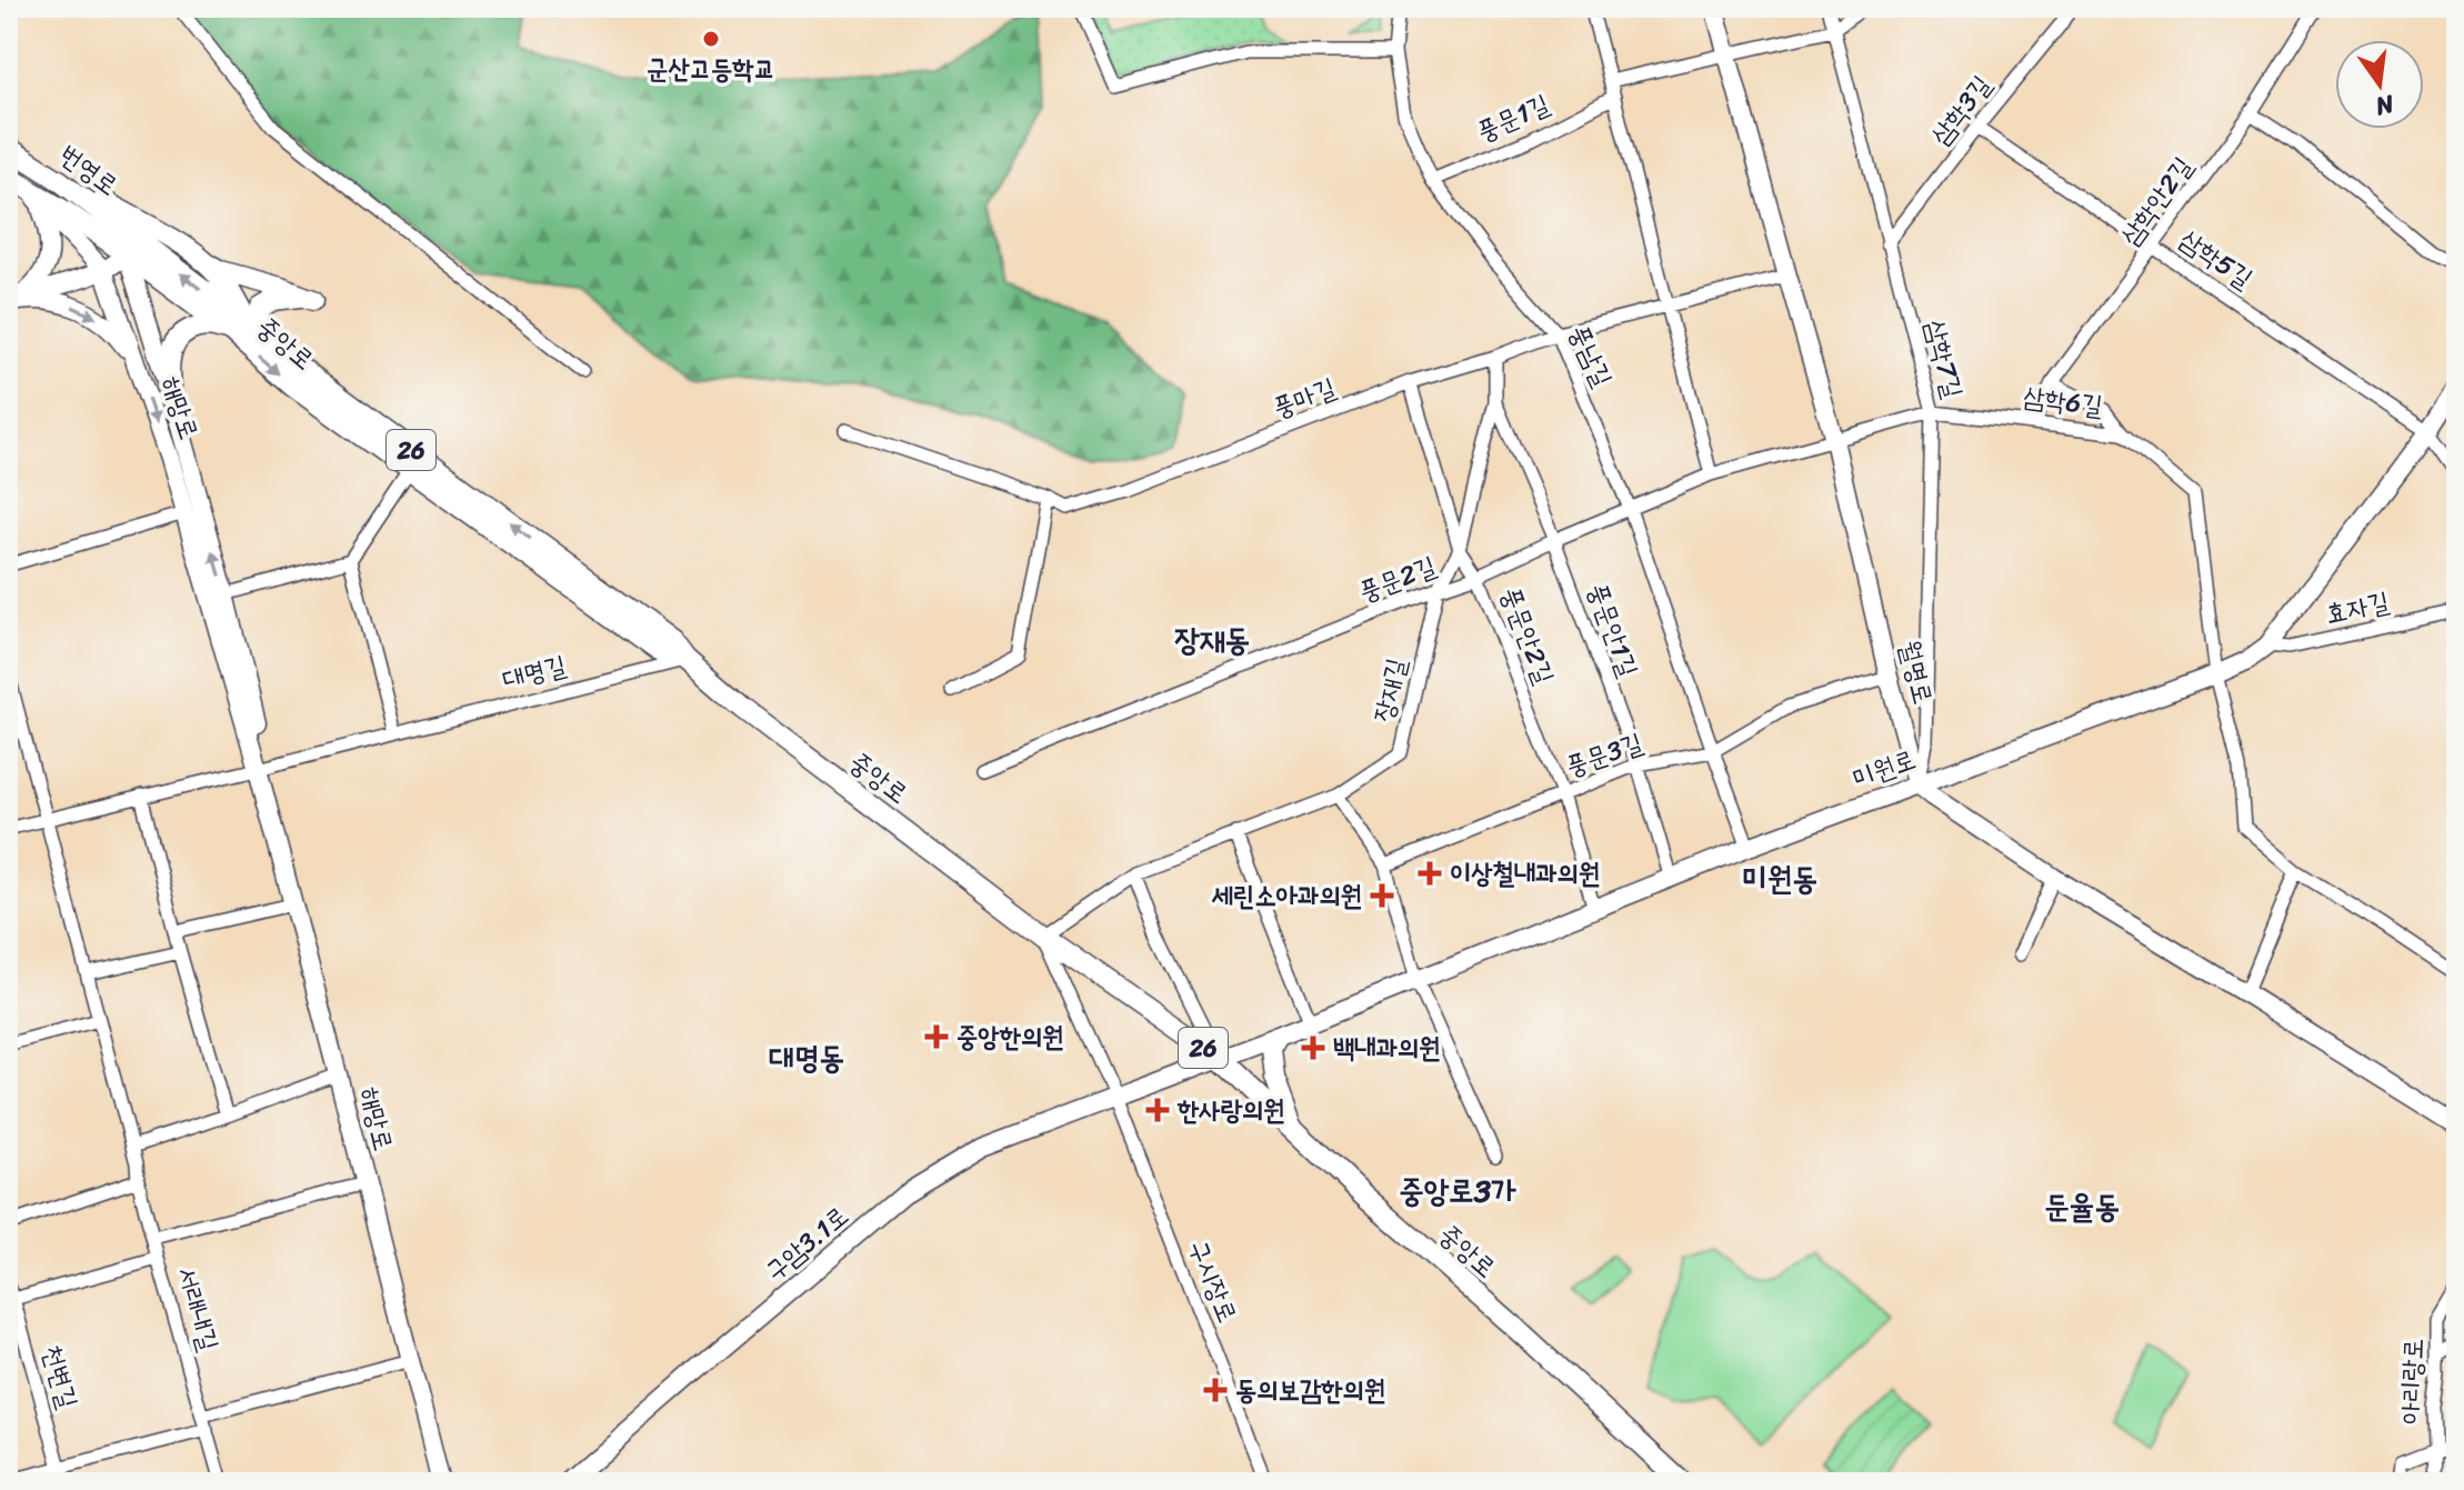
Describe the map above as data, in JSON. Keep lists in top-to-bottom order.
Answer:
{
  "streets": {
    "main road": ["번영로", "중앙로", "26"],
    "street": [
      "삼학3길",
      "풍문1길",
      "삼학안2길",
      "삼학5길",
      "풍남길",
      "삼학7길",
      "풍마길",
      "삼학6길",
      "해망로",
      "풍문2길",
      "효자길",
      "풍문안1길",
      "풍문안2길",
      "대명길",
      "월명로",
      "장재길",
      "풍문3길",
      "미원로",
      "구암3.1로",
      "구시장로",
      "서래내길",
      "천변길",
      "아리랑로"
    ]
  },
  "crossings": [
    ["삼학3길", "삼학5길"],
    ["삼학3길", "삼학7길"],
    ["풍문1길", "풍남길"],
    ["번영로", "중앙로"],
    ["번영로", "해망로"],
    ["삼학안2길", "삼학5길"],
    ["삼학안2길", "삼학6길"],
    ["삼학5길", "미원로"],
    ["중앙로", "해망로"],
    ["중앙로", "대명길"],
    ["중앙로", "장재길"],
    ["중앙로", "미원로"],
    ["중앙로", "구암3.1로"],
    ["중앙로", "구시장로"],
    ["풍남길", "풍마길"],
    ["풍남길", "풍문2길"],
    ["풍남길", "풍문3길"],
    ["풍남길", "미원로"],
    ["삼학7길", "삼학6길"],
    ["삼학7길", "월명로"],
    ["삼학7길", "미원로"],
    ["풍마길", "풍문안2길"],
    ["풍마길", "월명로"],
    ["풍마길", "장재길"],
    ["삼학6길", "풍문2길"],
    ["삼학6길", "월명로"],
    ["삼학6길", "미원로"],
    ["해망로", "대명길"],
    ["풍문2길", "풍문안1길"],
    ["풍문2길", "풍문안2길"],
    ["풍문2길", "월명로"],
    ["풍문2길", "장재길"],
    ["효자길", "미원로"],
    ["풍문안1길", "장재길"],
    ["풍문안1길", "풍문3길"],
    ["풍문안1길", "미원로"],
    ["풍문안2길", "장재길"],
    ["풍문안2길", "풍문3길"],
    ["풍문안2길", "미원로"],
    ["월명로", "풍문3길"],
    ["월명로", "미원로"],
    ["미원로", "구암3.1로"],
    ["구암3.1로", "구시장로"]
  ],
  "districts": [
    "장재동",
    "미원동",
    "대명동",
    "중앙로3가",
    "둔율동"
  ],
  "places": {
    "other": ["군산고등학교"],
    "health": [
      "이상철내과의원",
      "세린소아과의원",
      "중앙한의원",
      "백내과의원",
      "한사랑의원",
      "동의보감한의원"
    ]
  },
  "north": "bottom"
}
